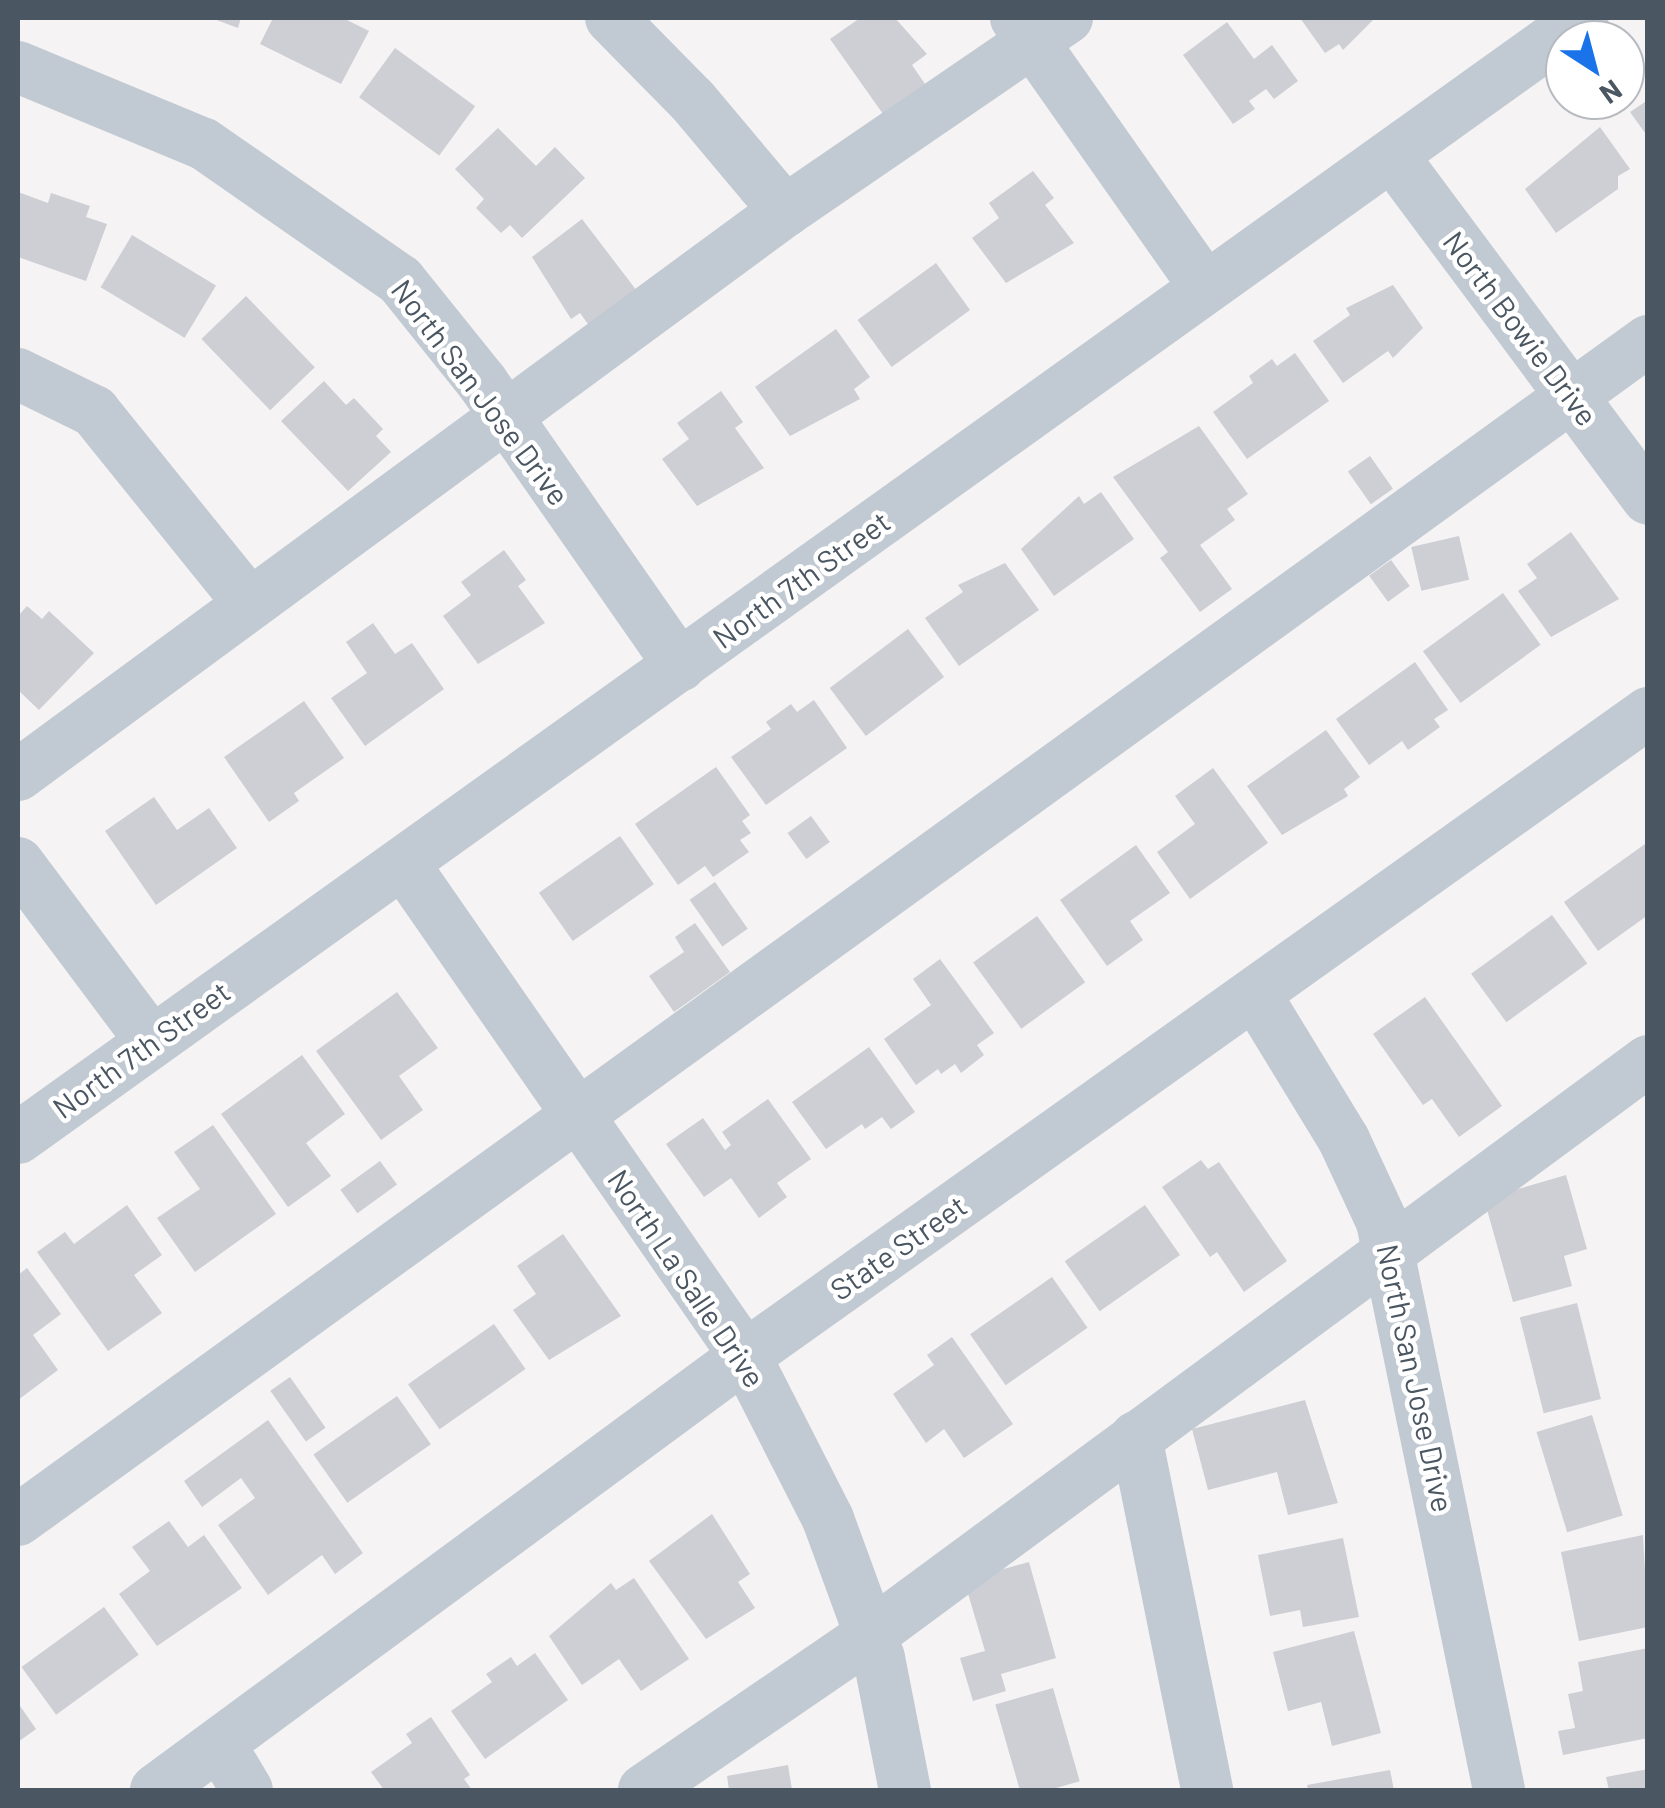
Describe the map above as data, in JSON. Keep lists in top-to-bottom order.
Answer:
{
  "streets": {
    "street": [
      "North Bowie Drive",
      "North San Jose Drive",
      "North 7th Street",
      "State Street",
      "North La Salle Drive"
    ]
  },
  "crossings": [
    ["North Bowie Drive", "North 7th Street"],
    ["North San Jose Drive", "North 7th Street"],
    ["North San Jose Drive", "State Street"],
    ["North 7th Street", "North La Salle Drive"],
    ["State Street", "North La Salle Drive"]
  ],
  "north": "bottom right"
}
